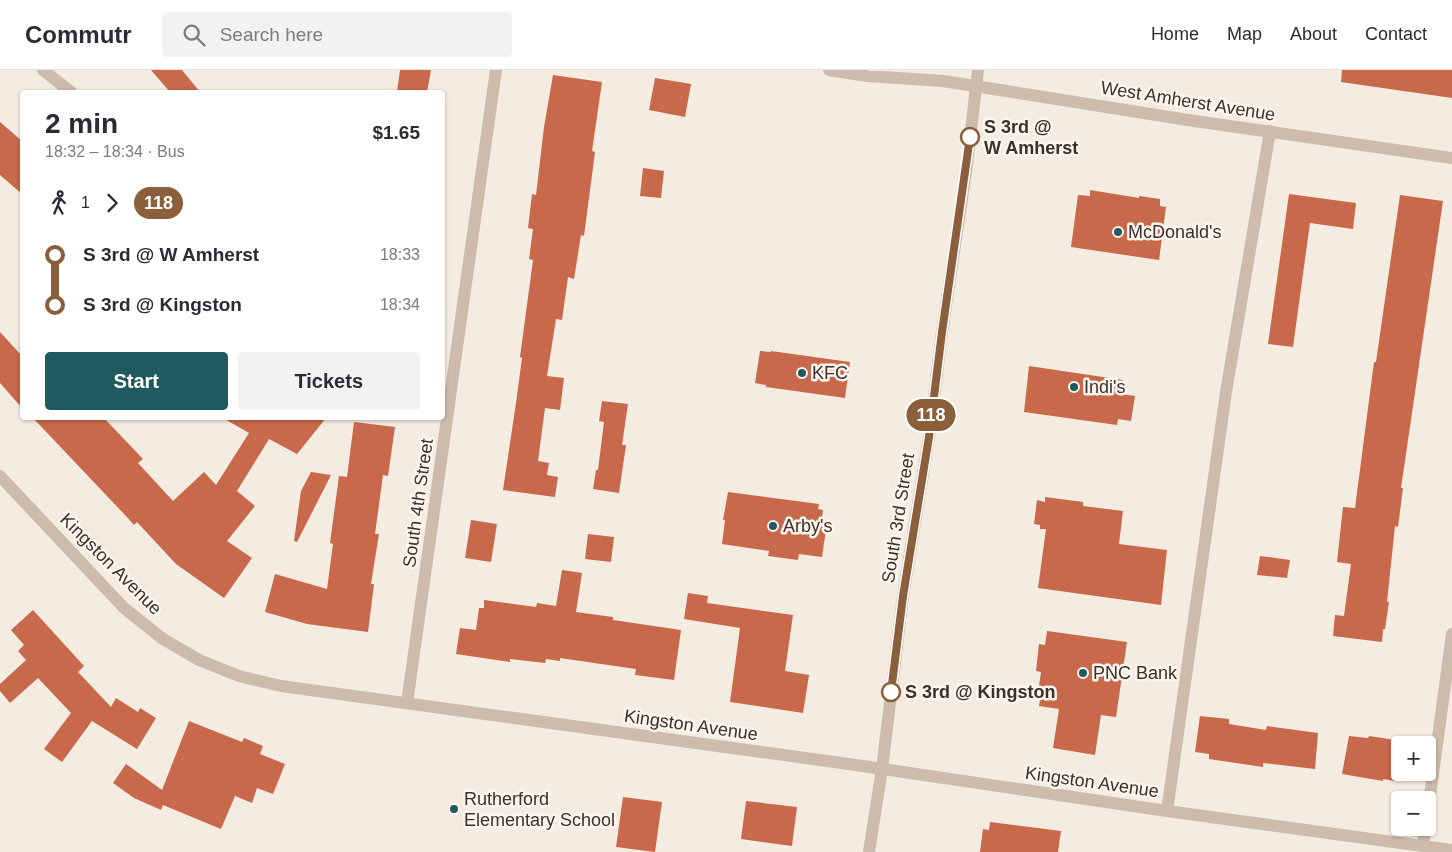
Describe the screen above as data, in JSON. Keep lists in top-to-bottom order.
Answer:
{
  "streets": {
    "street": [
      "West Amherst Avenue",
      "South 4th Street",
      "South 3rd Street",
      "Kingston Avenue"
    ]
  },
  "crossings": [
    ["West Amherst Avenue", "South 3rd Street"],
    ["South 4th Street", "Kingston Avenue"],
    ["South 3rd Street", "Kingston Avenue"]
  ],
  "places": [
    "S 3rd @ W Amherst",
    "McDonald's",
    "KFC",
    "Indi's",
    "Arby's",
    "PNC Bank",
    "S 3rd @ Kingston",
    "Rutherford Elementary School"
  ],
  "lines": ["bus line 118"],
  "page": {
    "header": "Commutr",
    "search": "Search here",
    "nav": [
      "Home",
      "Map",
      "About",
      "Contact"
    ],
    "on_map": "118",
    "heading": ["2 min", "18:32 – 18:34 · Bus", "$1.65"],
    "legs": ["1", "118"],
    "list": [
      {
        "name": "S 3rd @ W Amherst",
        "value": "18:33"
      },
      {
        "name": "S 3rd @ Kingston",
        "value": "18:34"
      }
    ],
    "buttons": ["Start", "Tickets"],
    "map_buttons": ["+", "−"]
  }
}
